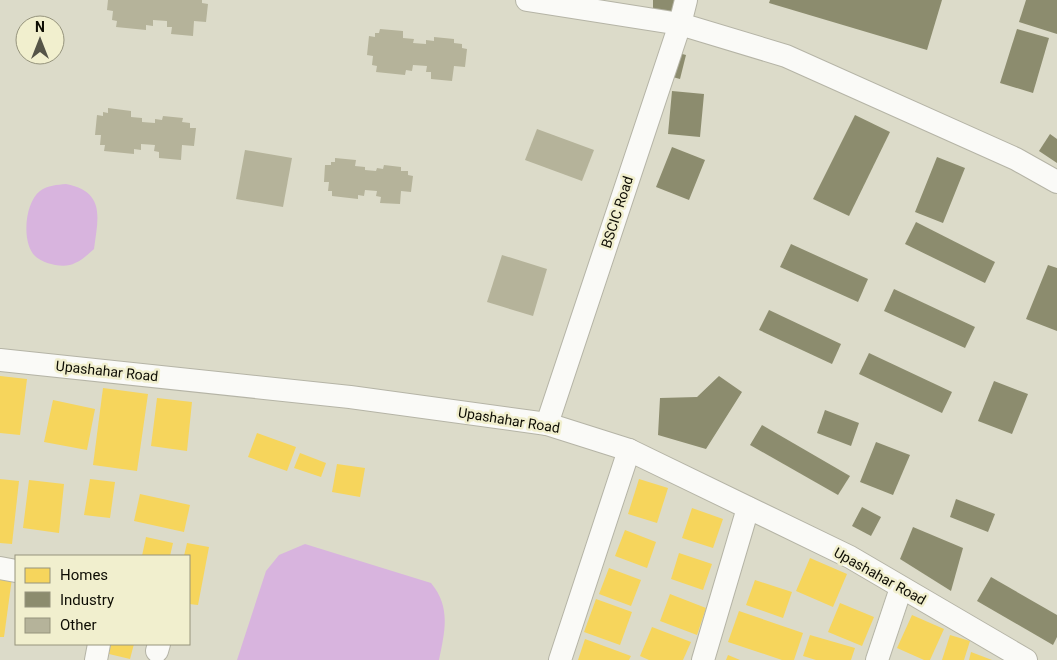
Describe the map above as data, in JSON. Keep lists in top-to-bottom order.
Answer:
{
  "streets": {
    "street": ["BSCIC Road", "Upashahar Road"]
  },
  "crossings": [
    ["BSCIC Road", "Upashahar Road"]
  ],
  "legend": ["Homes", "Industry", "Other"],
  "north": "top"
}
